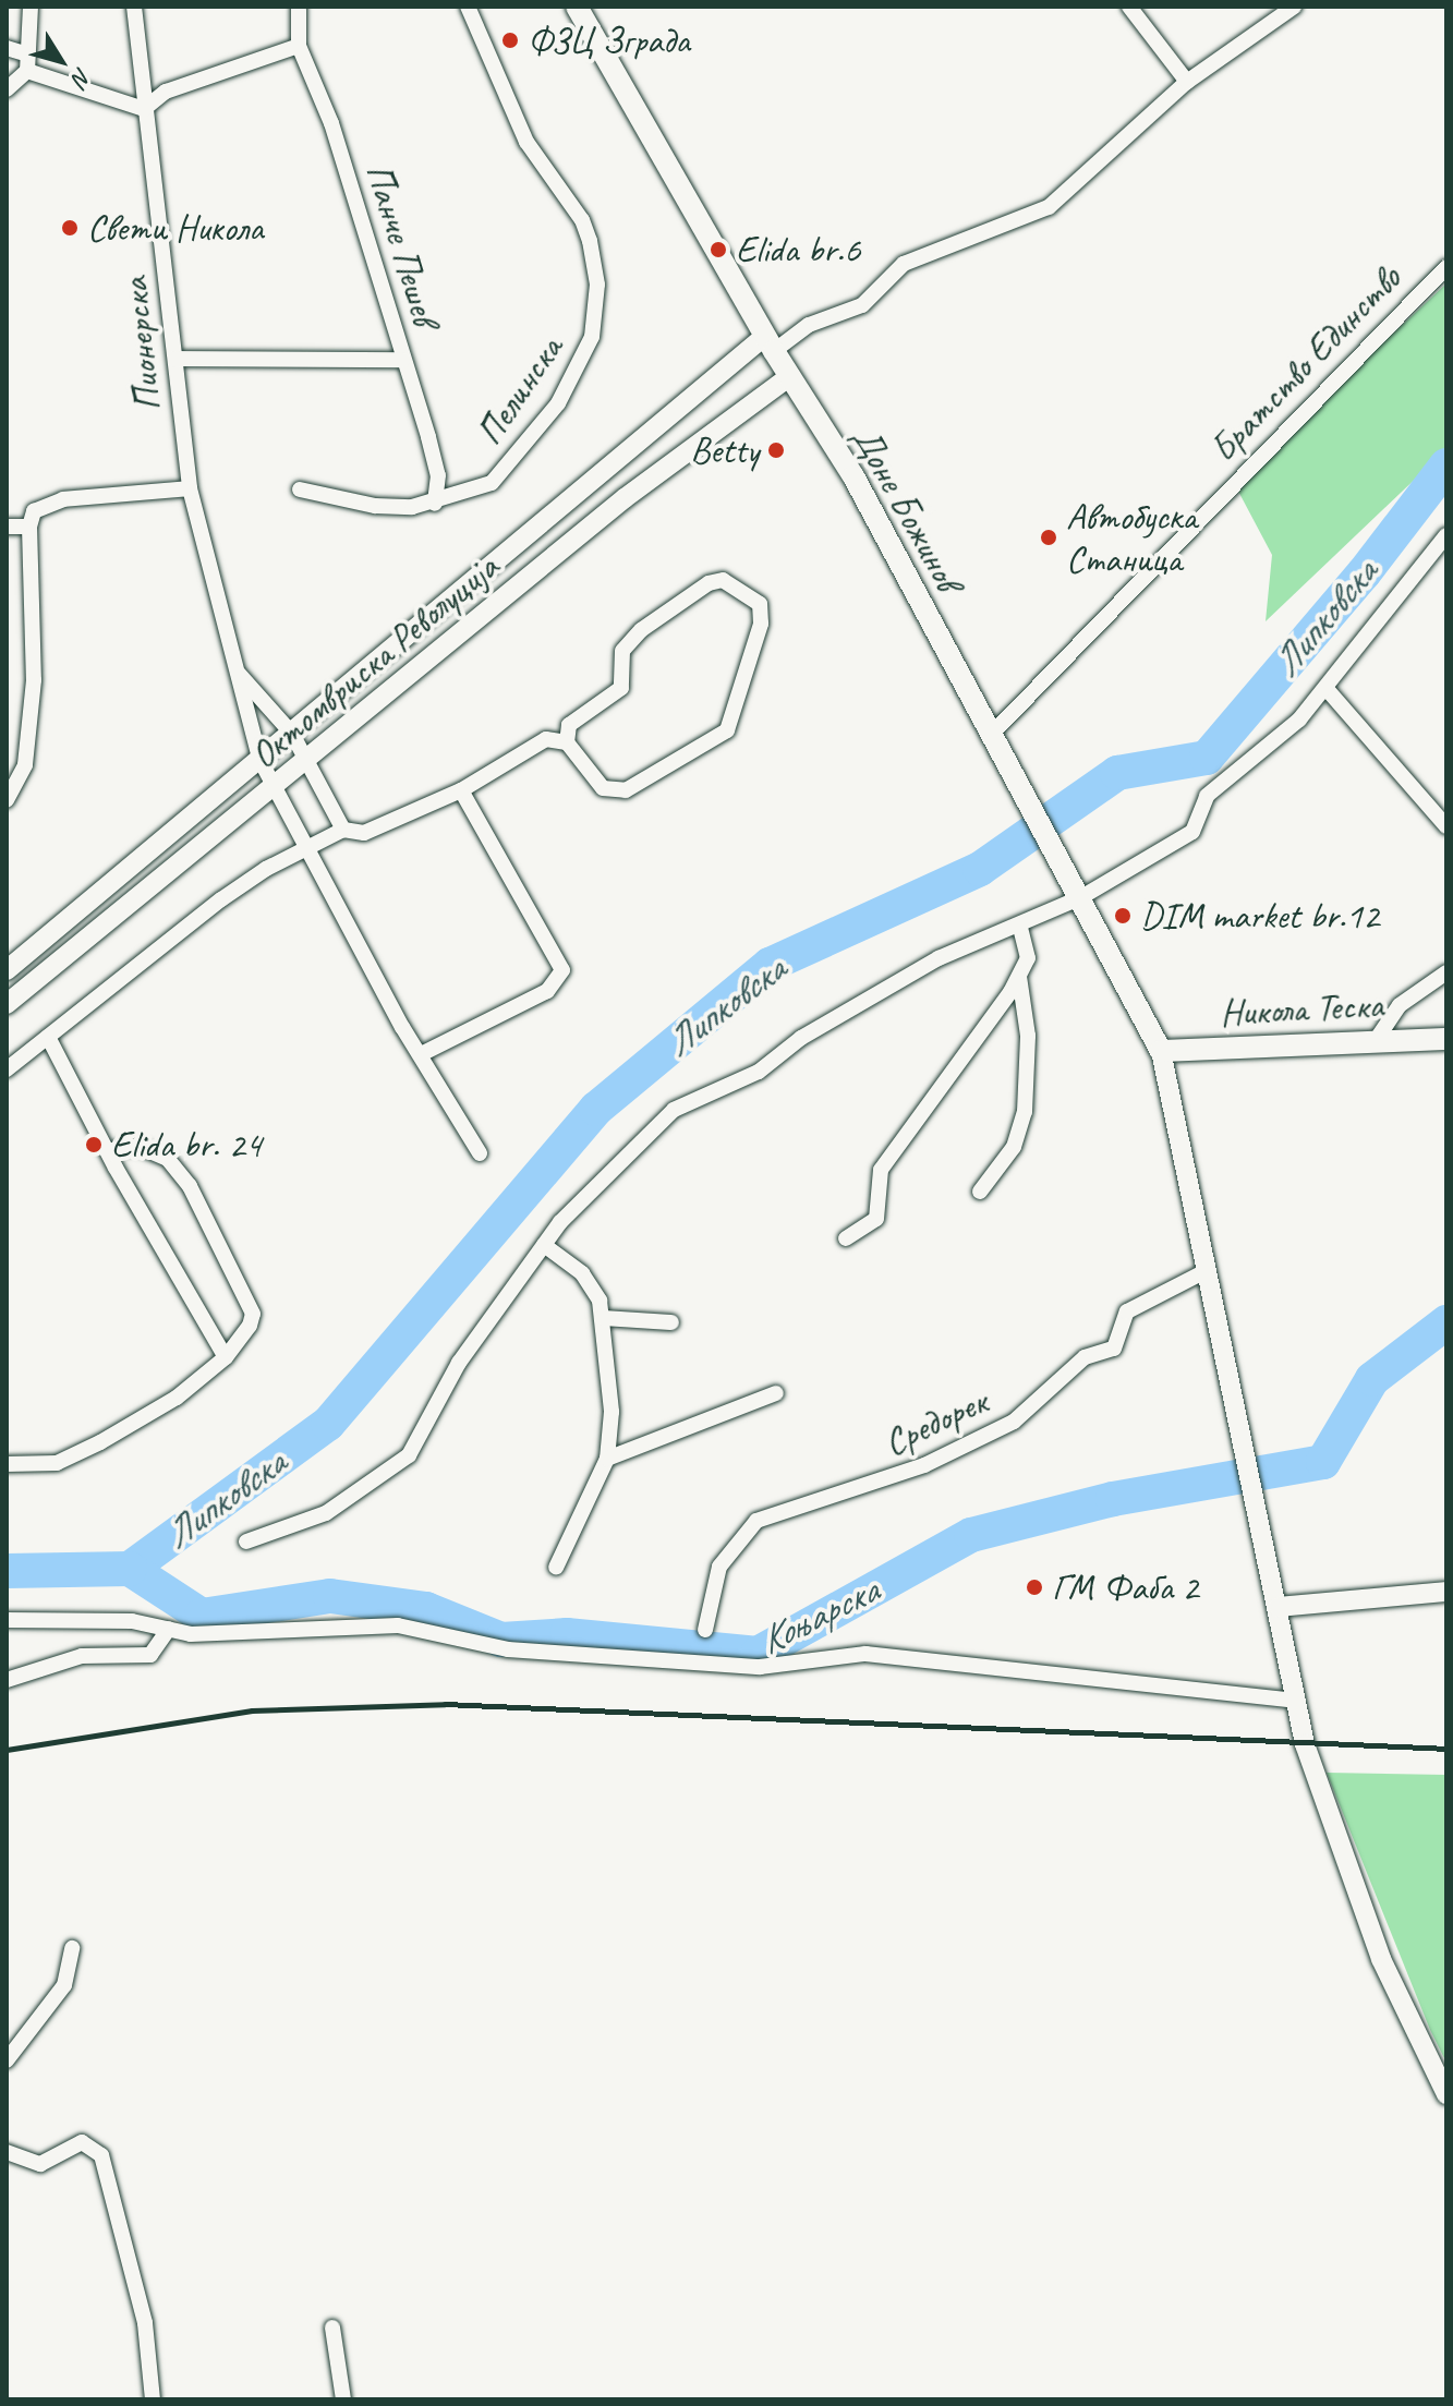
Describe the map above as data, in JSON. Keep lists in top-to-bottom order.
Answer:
{
  "streets": {
    "main road": ["Доне Божинов", "Никола Теска"],
    "street": [
      "Панче Пешев",
      "Пионерска",
      "Братство Единство",
      "Пелинска",
      "Октомвриска Револуција",
      "Средорек"
    ]
  },
  "crossings": [
    ["Панче Пешев", "Пелинска"],
    ["Пионерска", "Октомвриска Револуција"],
    ["Братство Единство", "Доне Божинов"],
    ["Доне Божинов", "Октомвриска Револуција"],
    ["Доне Божинов", "Никола Теска"]
  ],
  "water": ["Липковска", "Коњарска"],
  "places": [
    "ФЗЦ Зграда",
    "Свети Никола",
    "Elida br.6",
    "Betty",
    "Автобуска Станица",
    "DIM market br.12",
    "Elida br. 24",
    "ГМ Фаба 2"
  ],
  "north": "bottom right"
}
